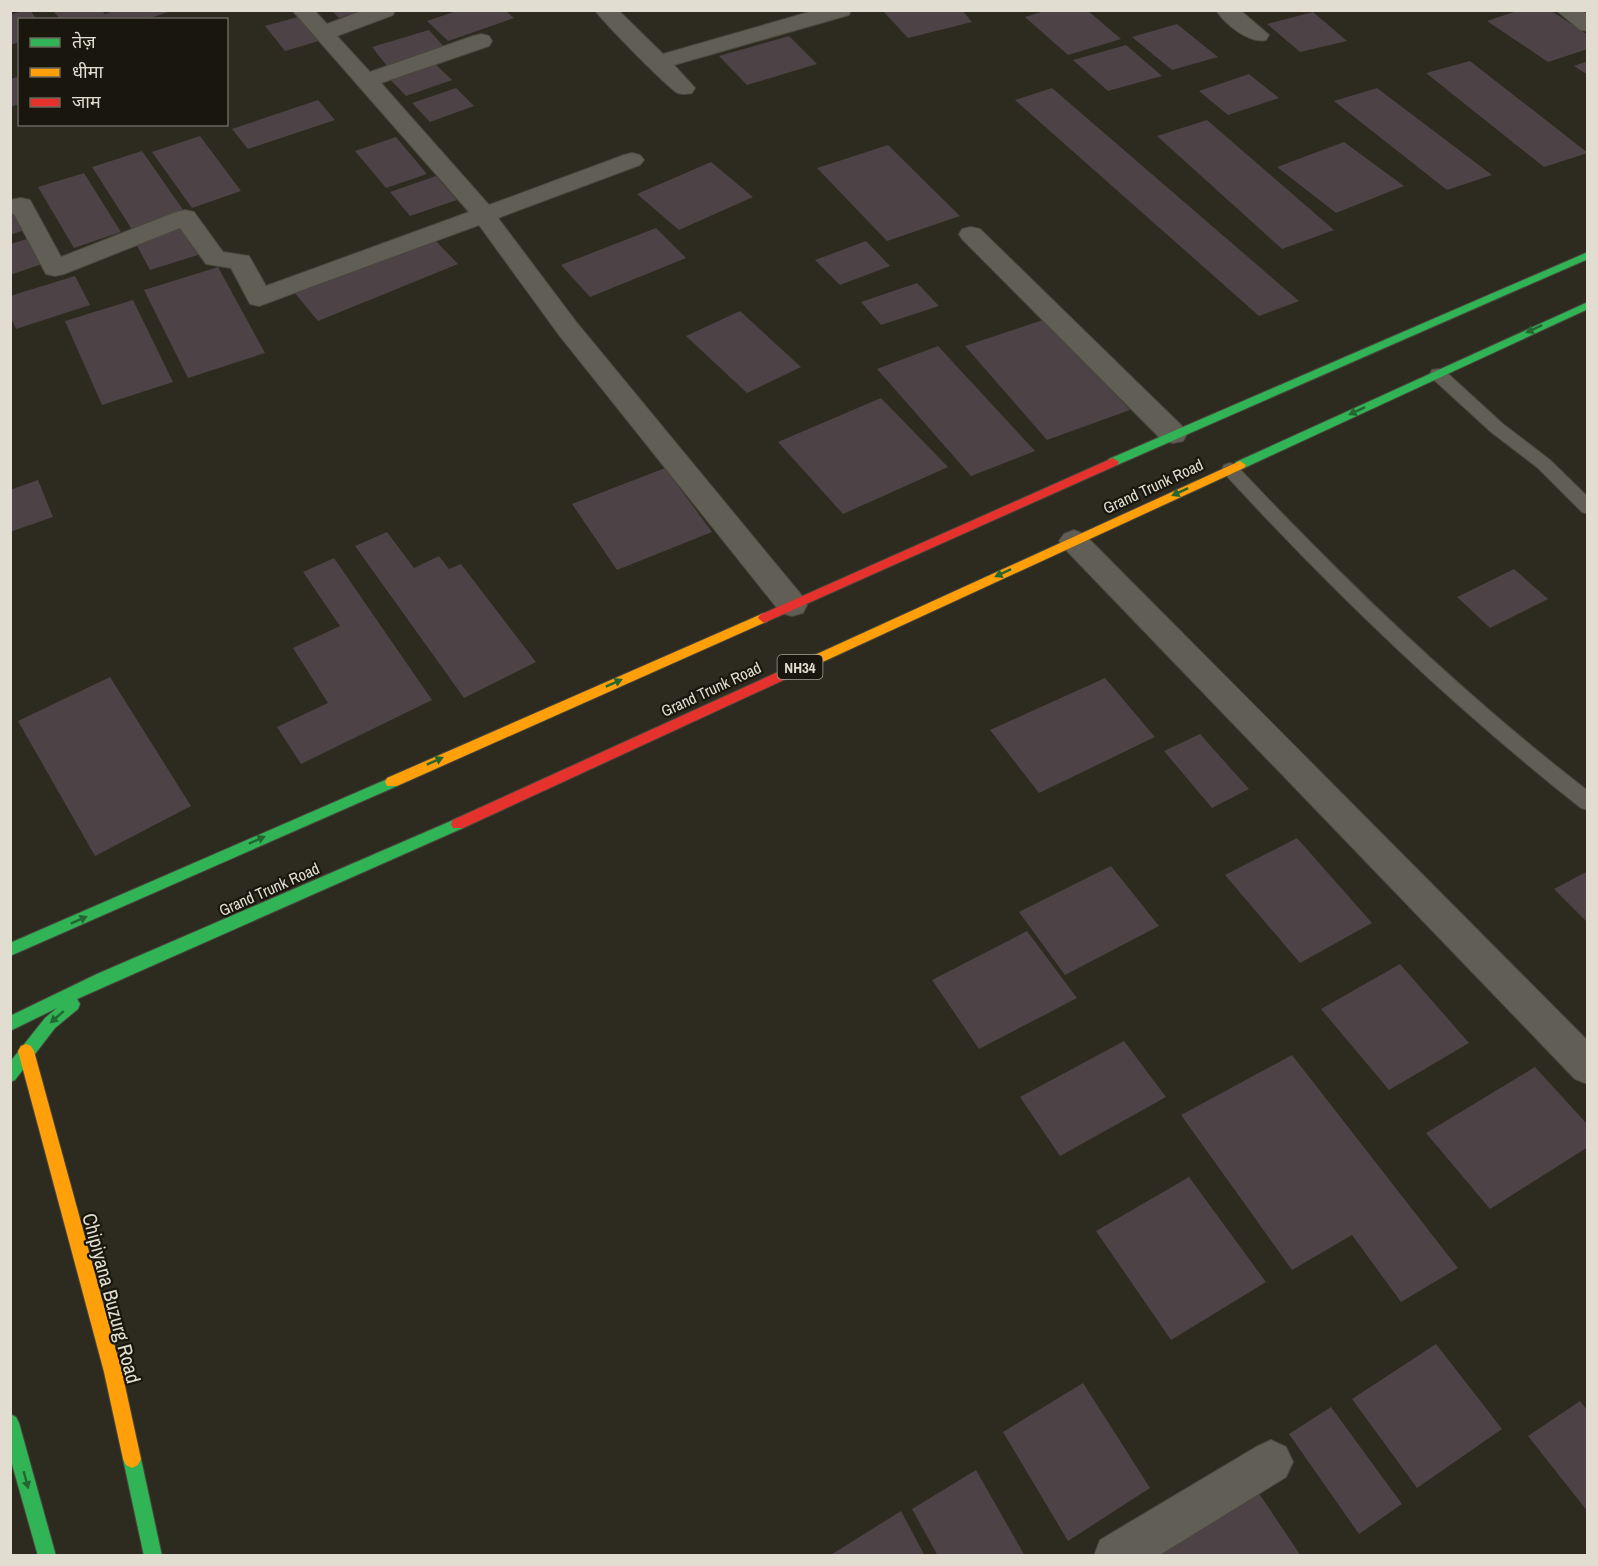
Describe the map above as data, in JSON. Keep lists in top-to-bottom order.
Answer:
{
  "streets": {
    "main road": ["Grand Trunk Road", "NH34", "Chipiyana Buzurg Road"]
  },
  "legend": ["तेज़", "धीमा", "जाम"]
}
